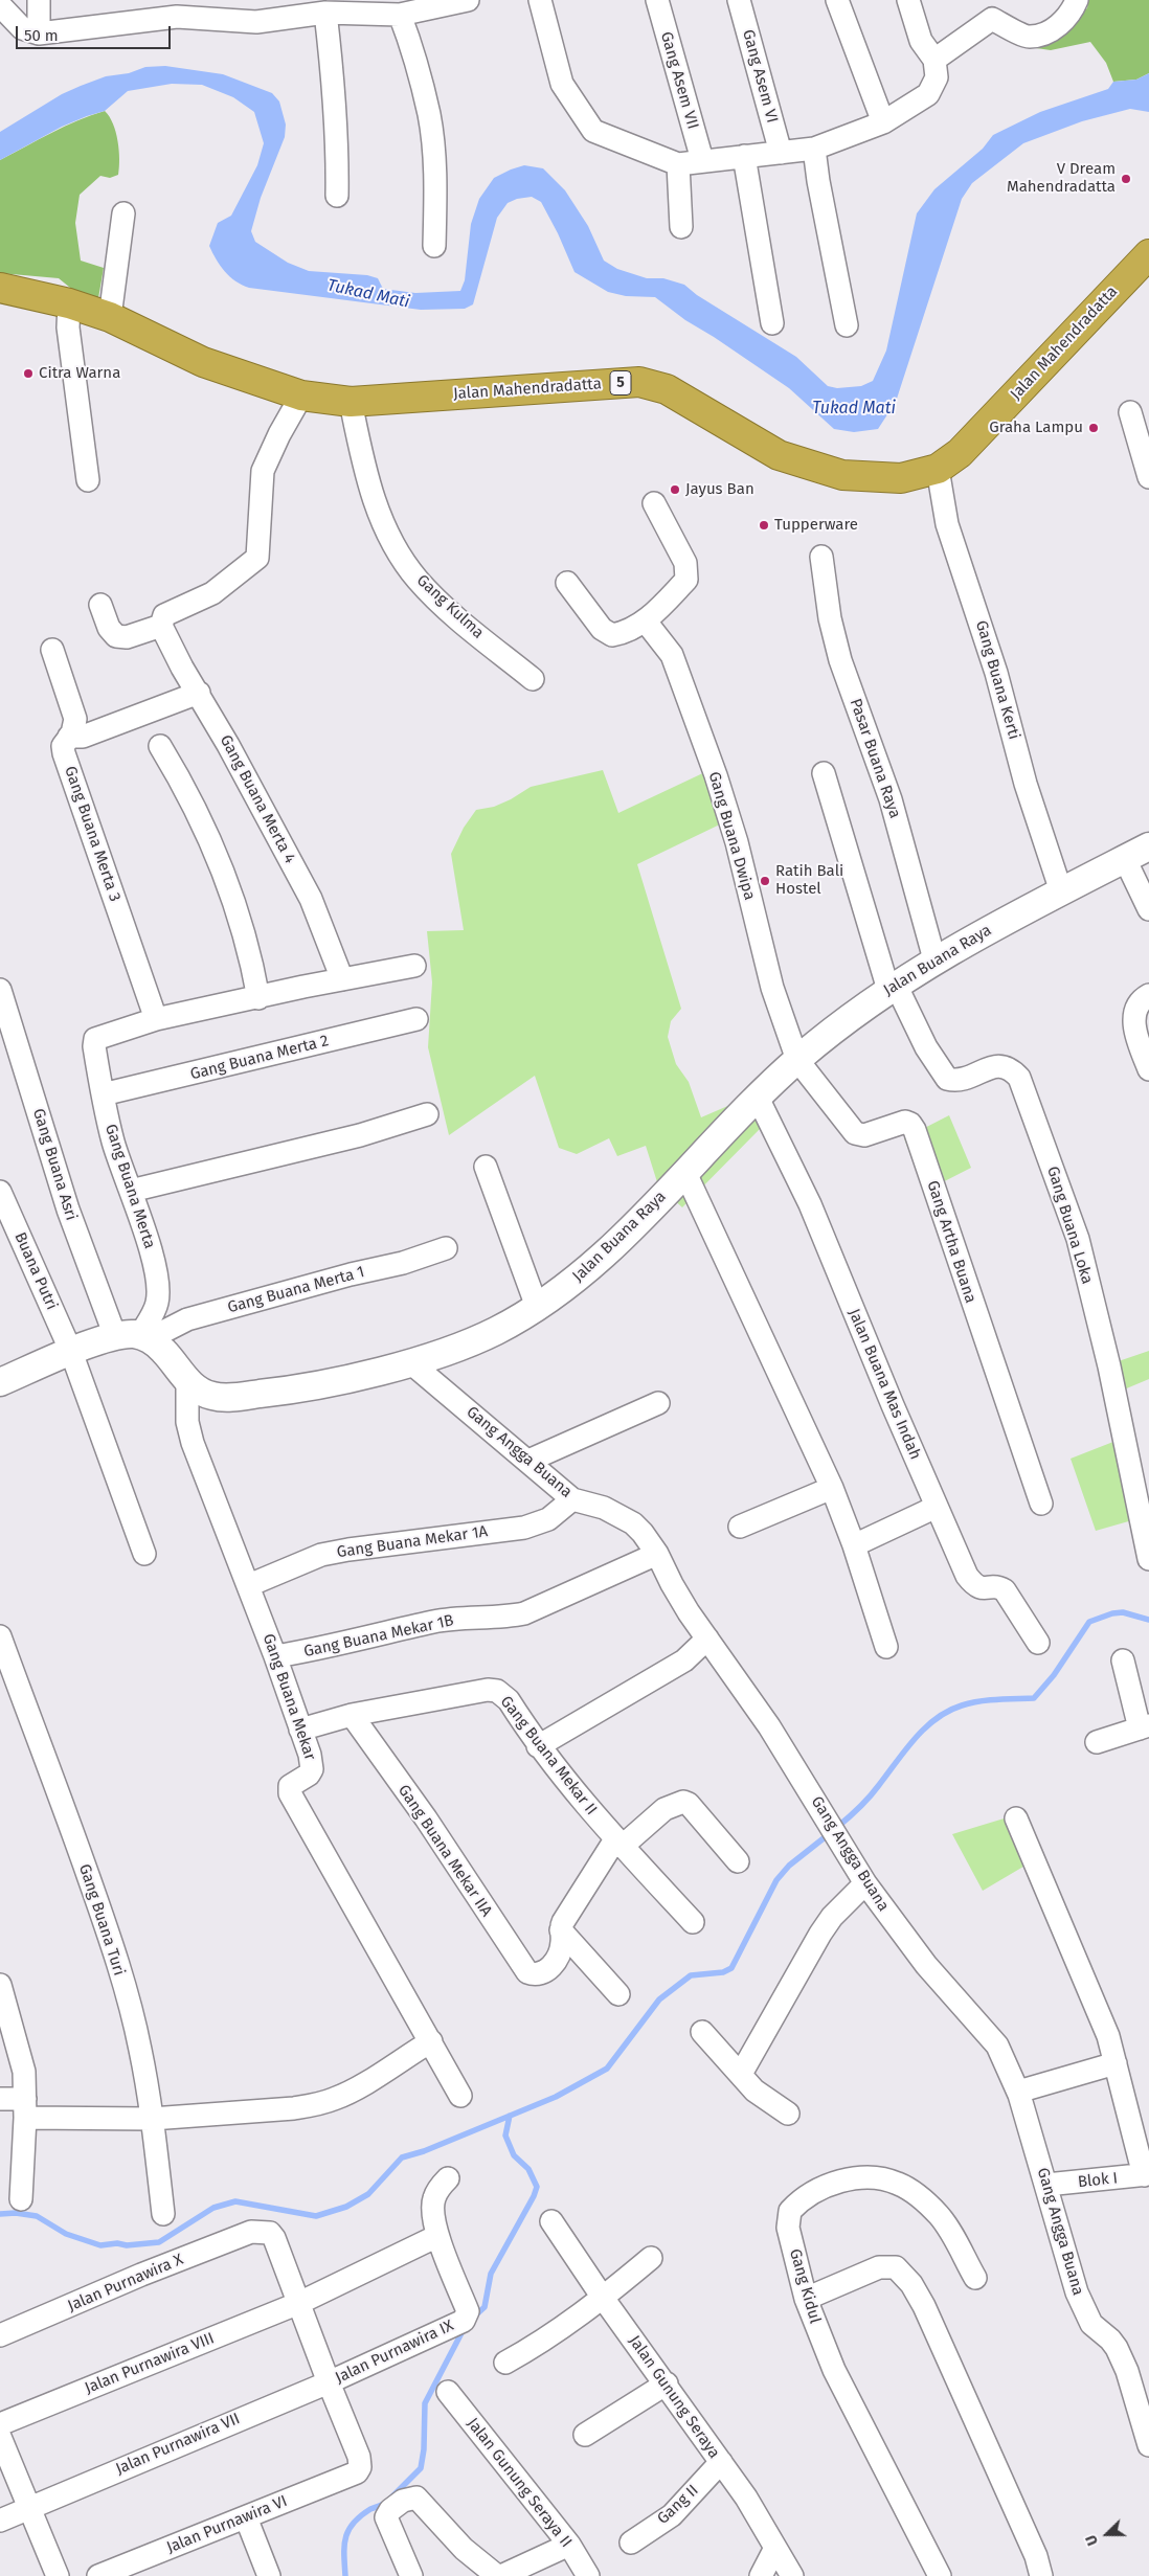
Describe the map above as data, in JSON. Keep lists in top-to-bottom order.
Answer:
{
  "streets": {
    "highway": ["Jalan Mahendradatta", "5"],
    "street": [
      "Gang Asem VI",
      "Gang Asem VII",
      "Gang Kulma",
      "Gang Buana Kerti",
      "Pasar Buana Raya",
      "Gang Buana Merta 4",
      "Gang Buana Merta 3",
      "Gang Buana Dwipa",
      "Jalan Buana Raya",
      "Gang Buana Merta 2",
      "Gang Buana Asri",
      "Gang Buana Merta",
      "Gang Buana Loka",
      "Gang Artha Buana",
      "Buana Putri",
      "Gang Buana Merta 1",
      "Jalan Buana Mas Indah",
      "Gang Angga Buana",
      "Gang Buana Mekar 1A",
      "Gang Buana Mekar 1B",
      "Gang Buana Mekar",
      "Gang Buana Mekar II",
      "Gang Buana Mekar IIA",
      "Gang Buana Turi",
      "Blok I",
      "Jalan Purnawira X",
      "Gang Kidul",
      "Jalan Purnawira IX",
      "Jalan Purnawira VIII",
      "Jalan Gunung Seraya",
      "Jalan Purnawira VII",
      "Jalan Gunung Seraya II",
      "Gang II",
      "Jalan Purnawira VI"
    ]
  },
  "crossings": [
    ["Jalan Mahendradatta", "Gang Kulma"],
    ["Jalan Mahendradatta", "Gang Buana Kerti"],
    ["Gang Buana Kerti", "Jalan Buana Raya"],
    ["Pasar Buana Raya", "Jalan Buana Raya"],
    ["Gang Buana Merta 3", "Gang Buana Merta"],
    ["Gang Buana Dwipa", "Jalan Buana Raya"],
    ["Gang Buana Dwipa", "Gang Artha Buana"],
    ["Jalan Buana Raya", "Gang Buana Asri"],
    ["Jalan Buana Raya", "Gang Buana Merta"],
    ["Jalan Buana Raya", "Gang Buana Loka"],
    ["Jalan Buana Raya", "Gang Artha Buana"],
    ["Jalan Buana Raya", "Gang Buana Merta 1"],
    ["Jalan Buana Raya", "Jalan Buana Mas Indah"],
    ["Jalan Buana Raya", "Gang Angga Buana"],
    ["Jalan Buana Raya", "Gang Buana Mekar"],
    ["Gang Buana Merta 2", "Gang Buana Merta"],
    ["Gang Buana Asri", "Gang Buana Merta"],
    ["Gang Buana Asri", "Gang Buana Merta 1"],
    ["Gang Buana Merta", "Gang Buana Merta 1"],
    ["Gang Angga Buana", "Gang Buana Mekar 1A"],
    ["Gang Angga Buana", "Gang Buana Mekar 1B"],
    ["Gang Angga Buana", "Blok I"],
    ["Gang Buana Mekar 1A", "Gang Buana Mekar"],
    ["Gang Buana Mekar 1B", "Gang Buana Mekar"],
    ["Gang Buana Mekar", "Gang Buana Mekar II"],
    ["Gang Buana Mekar II", "Gang Buana Mekar IIA"],
    ["Jalan Purnawira X", "Jalan Purnawira VIII"],
    ["Jalan Purnawira IX", "Jalan Purnawira VII"],
    ["Jalan Purnawira IX", "Jalan Purnawira VI"],
    ["Jalan Gunung Seraya", "Gang II"],
    ["Jalan Purnawira VII", "Jalan Purnawira VI"]
  ],
  "water": ["Tukad Mati"],
  "places": [
    "V Dream Mahendradatta",
    "Citra Warna",
    "Graha Lampu",
    "Jayus Ban",
    "Tupperware",
    "Ratih Bali Hostel"
  ],
  "scale_bar": "50 m",
  "north": "left"
}
